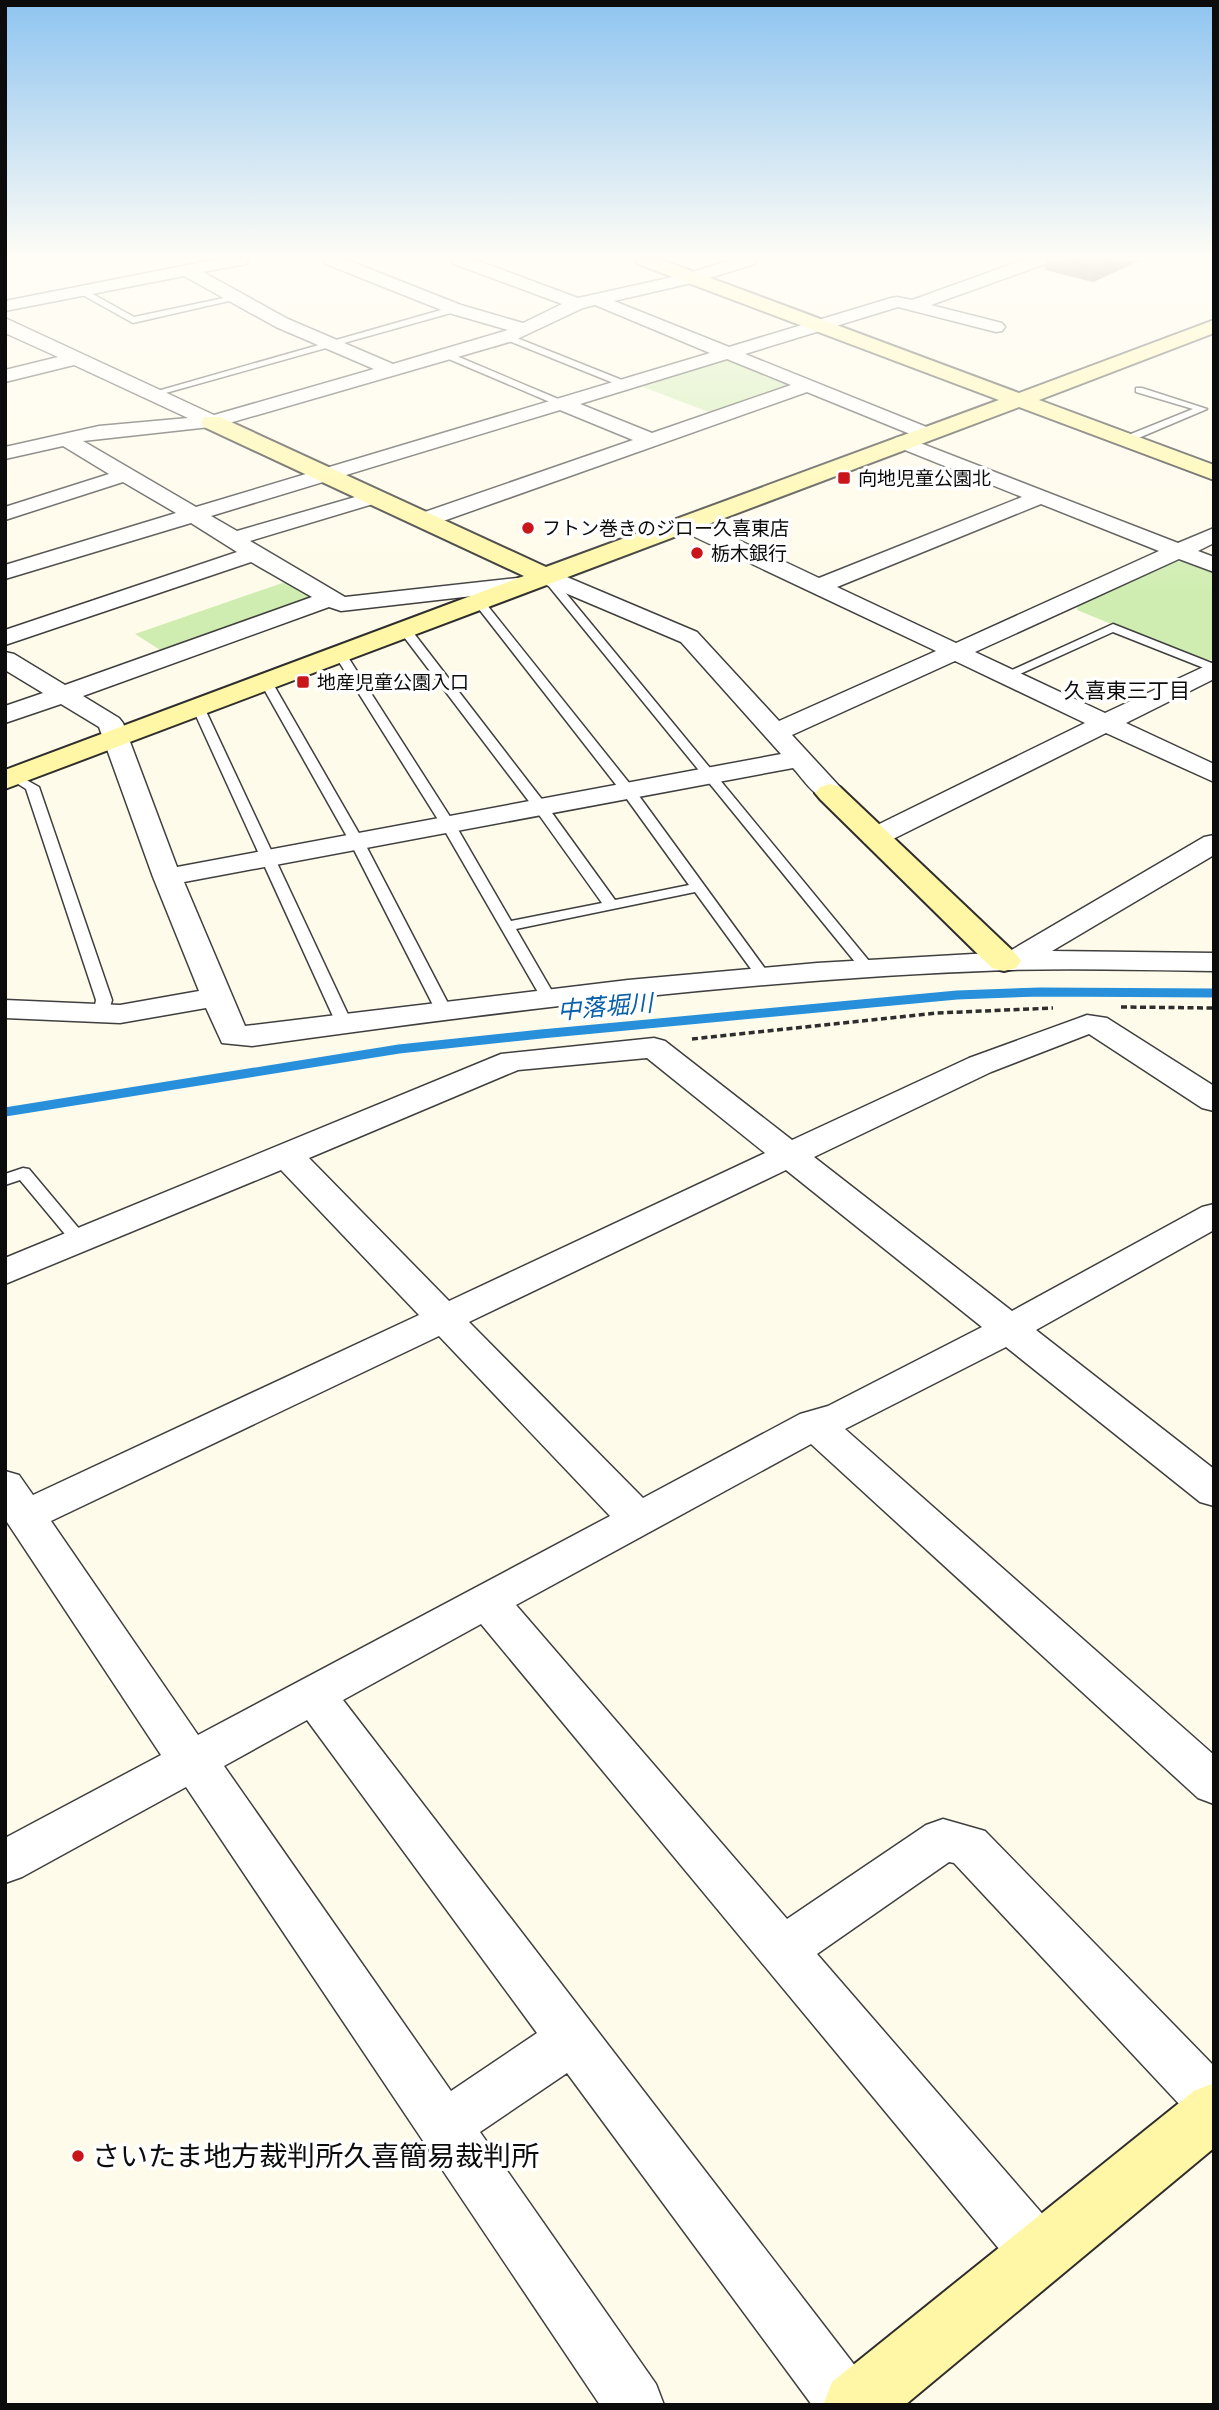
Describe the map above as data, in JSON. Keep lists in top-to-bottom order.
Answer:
{
  "districts": ["久喜東三丁目"],
  "water": ["中落堀川"],
  "places": {
    "transit": ["向地児童公園北", "地産児童公園入口"],
    "other": ["フトン巻きのジロー久喜東店", "栃木銀行", "さいたま地方裁判所久喜簡易裁判所"]
  }
}
